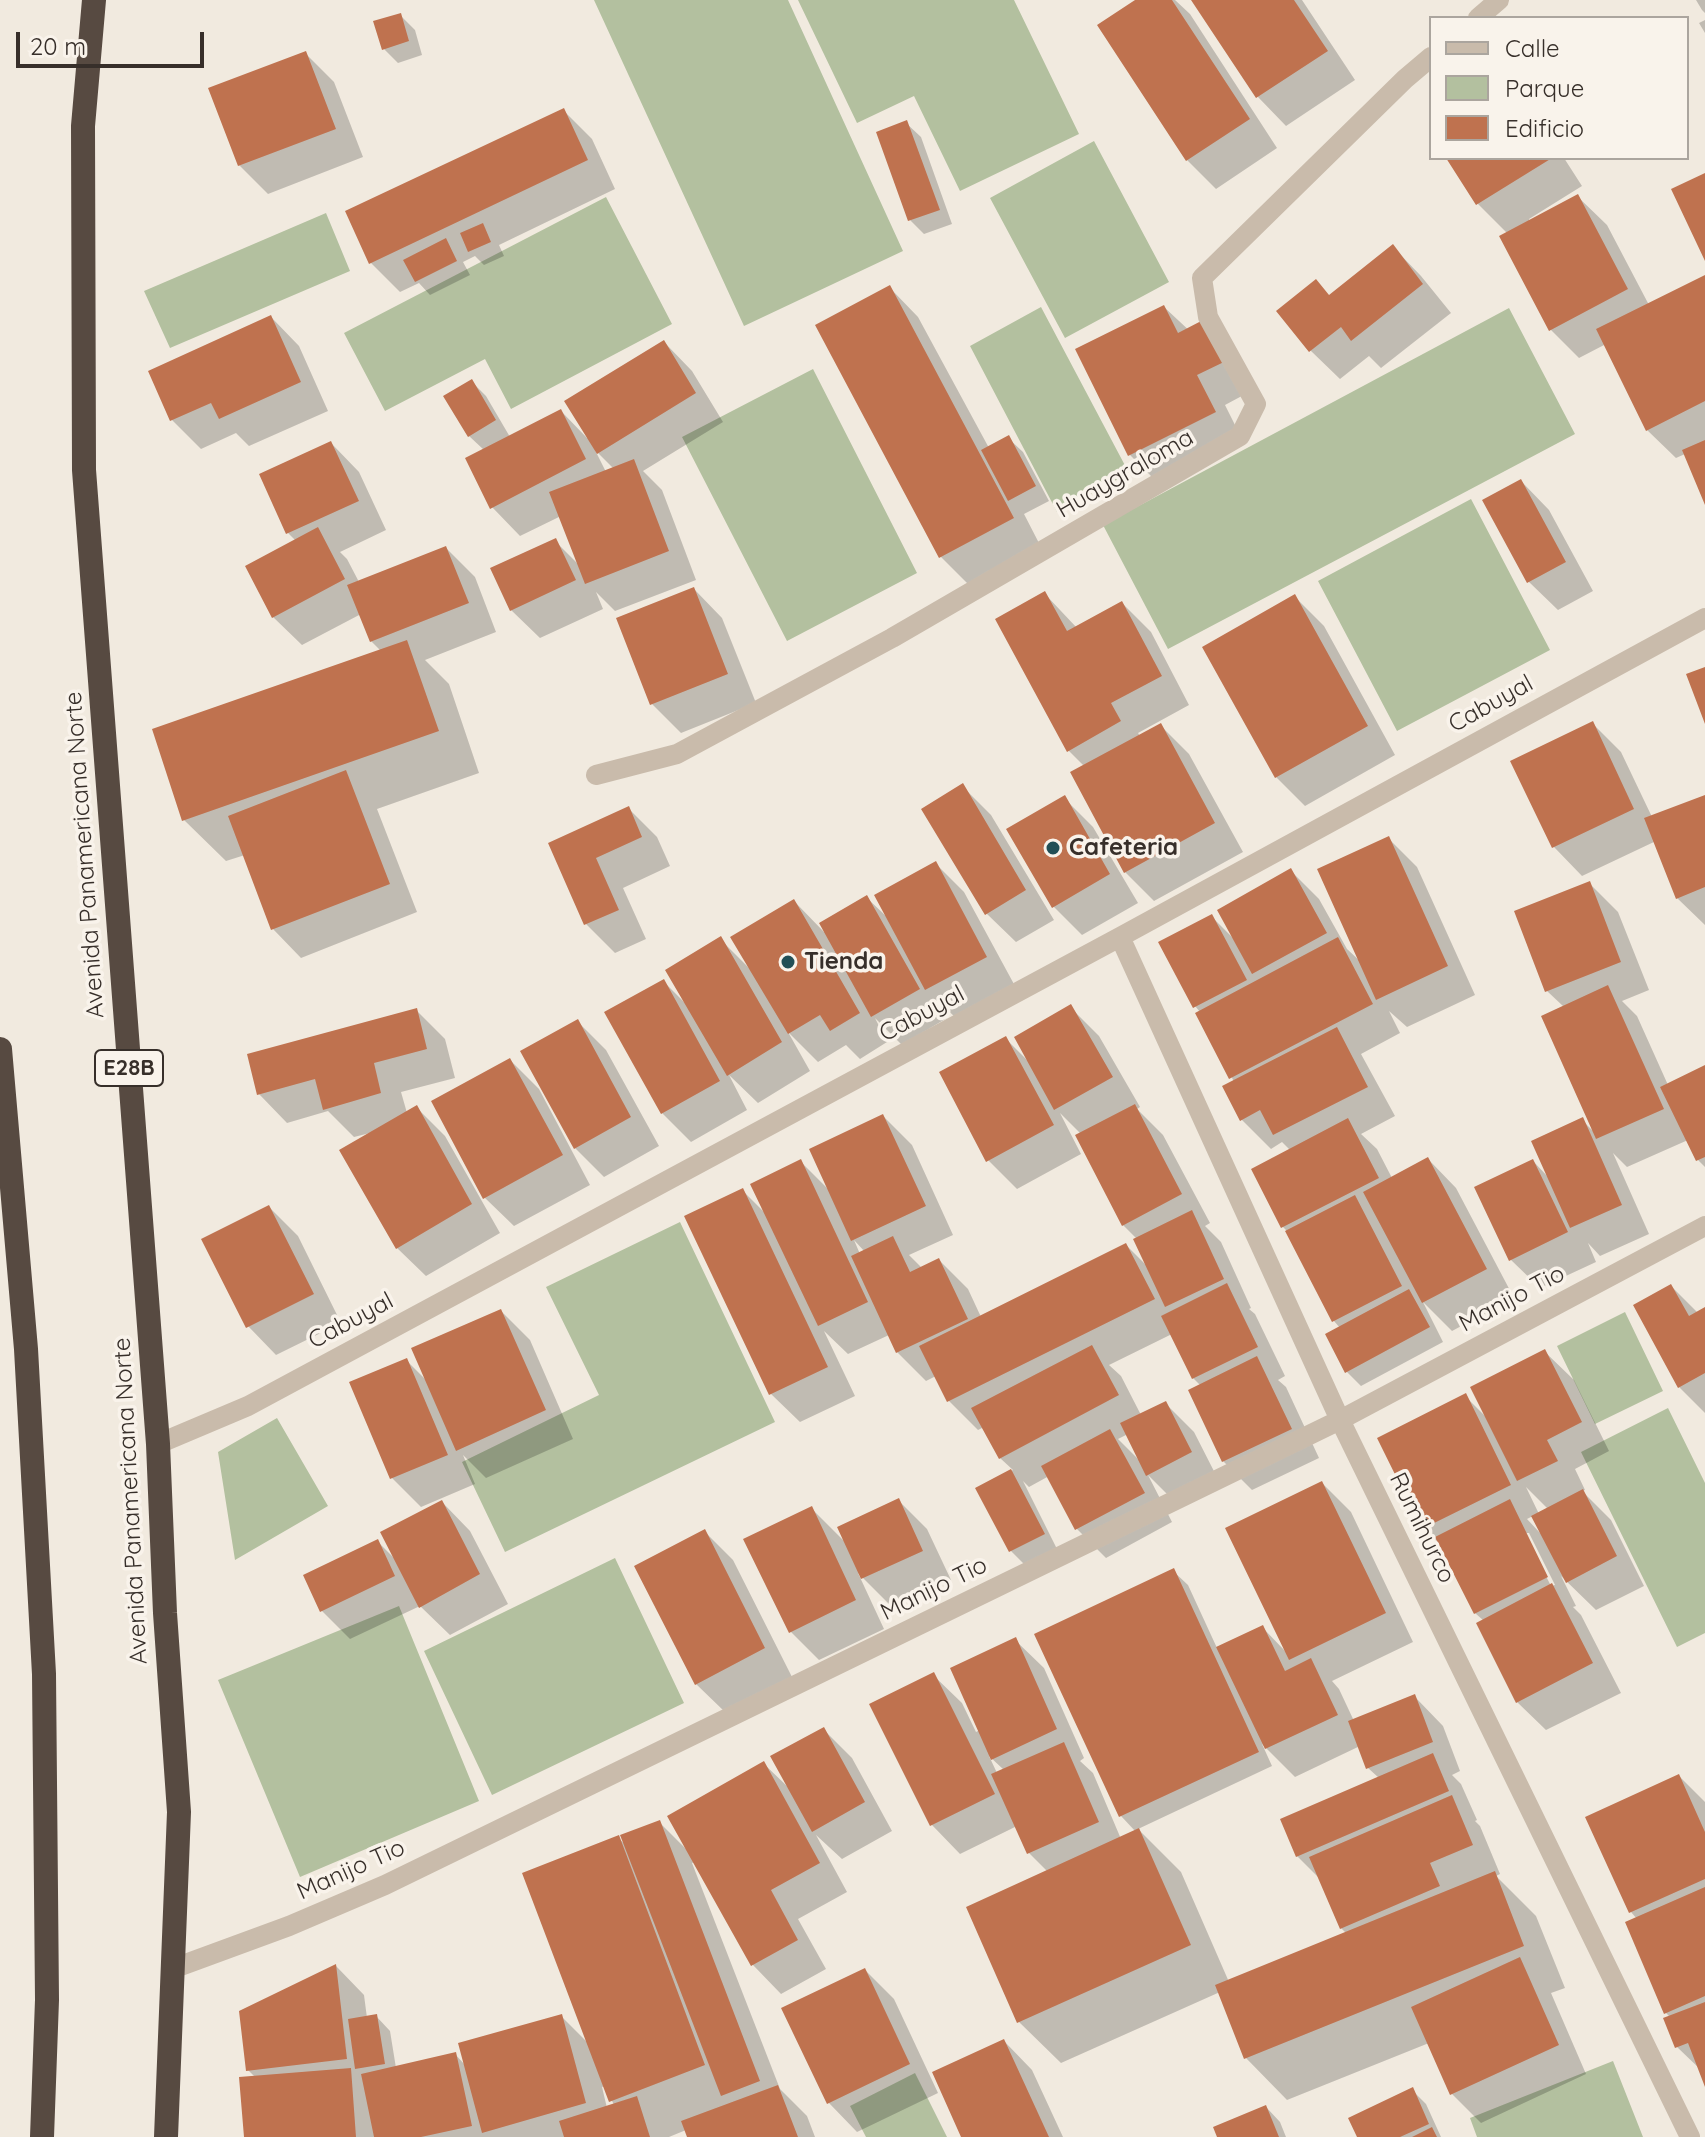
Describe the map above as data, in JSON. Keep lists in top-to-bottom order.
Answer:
{
  "streets": {
    "highway": ["Avenida Panamericana Norte", "E28B"],
    "street": [
      "Huaygraloma",
      "Cabuyal",
      "Manijo Tio",
      "Rumihurco"
    ]
  },
  "crossings": [
    ["Cabuyal", "Avenida Panamericana Norte"],
    ["Cabuyal", "Rumihurco"],
    ["Avenida Panamericana Norte", "Manijo Tio"],
    ["Manijo Tio", "Rumihurco"]
  ],
  "places": ["Cafeteria", "Tienda"],
  "legend": ["Calle", "Parque", "Edificio"],
  "scale_bar": "20 m"
}
